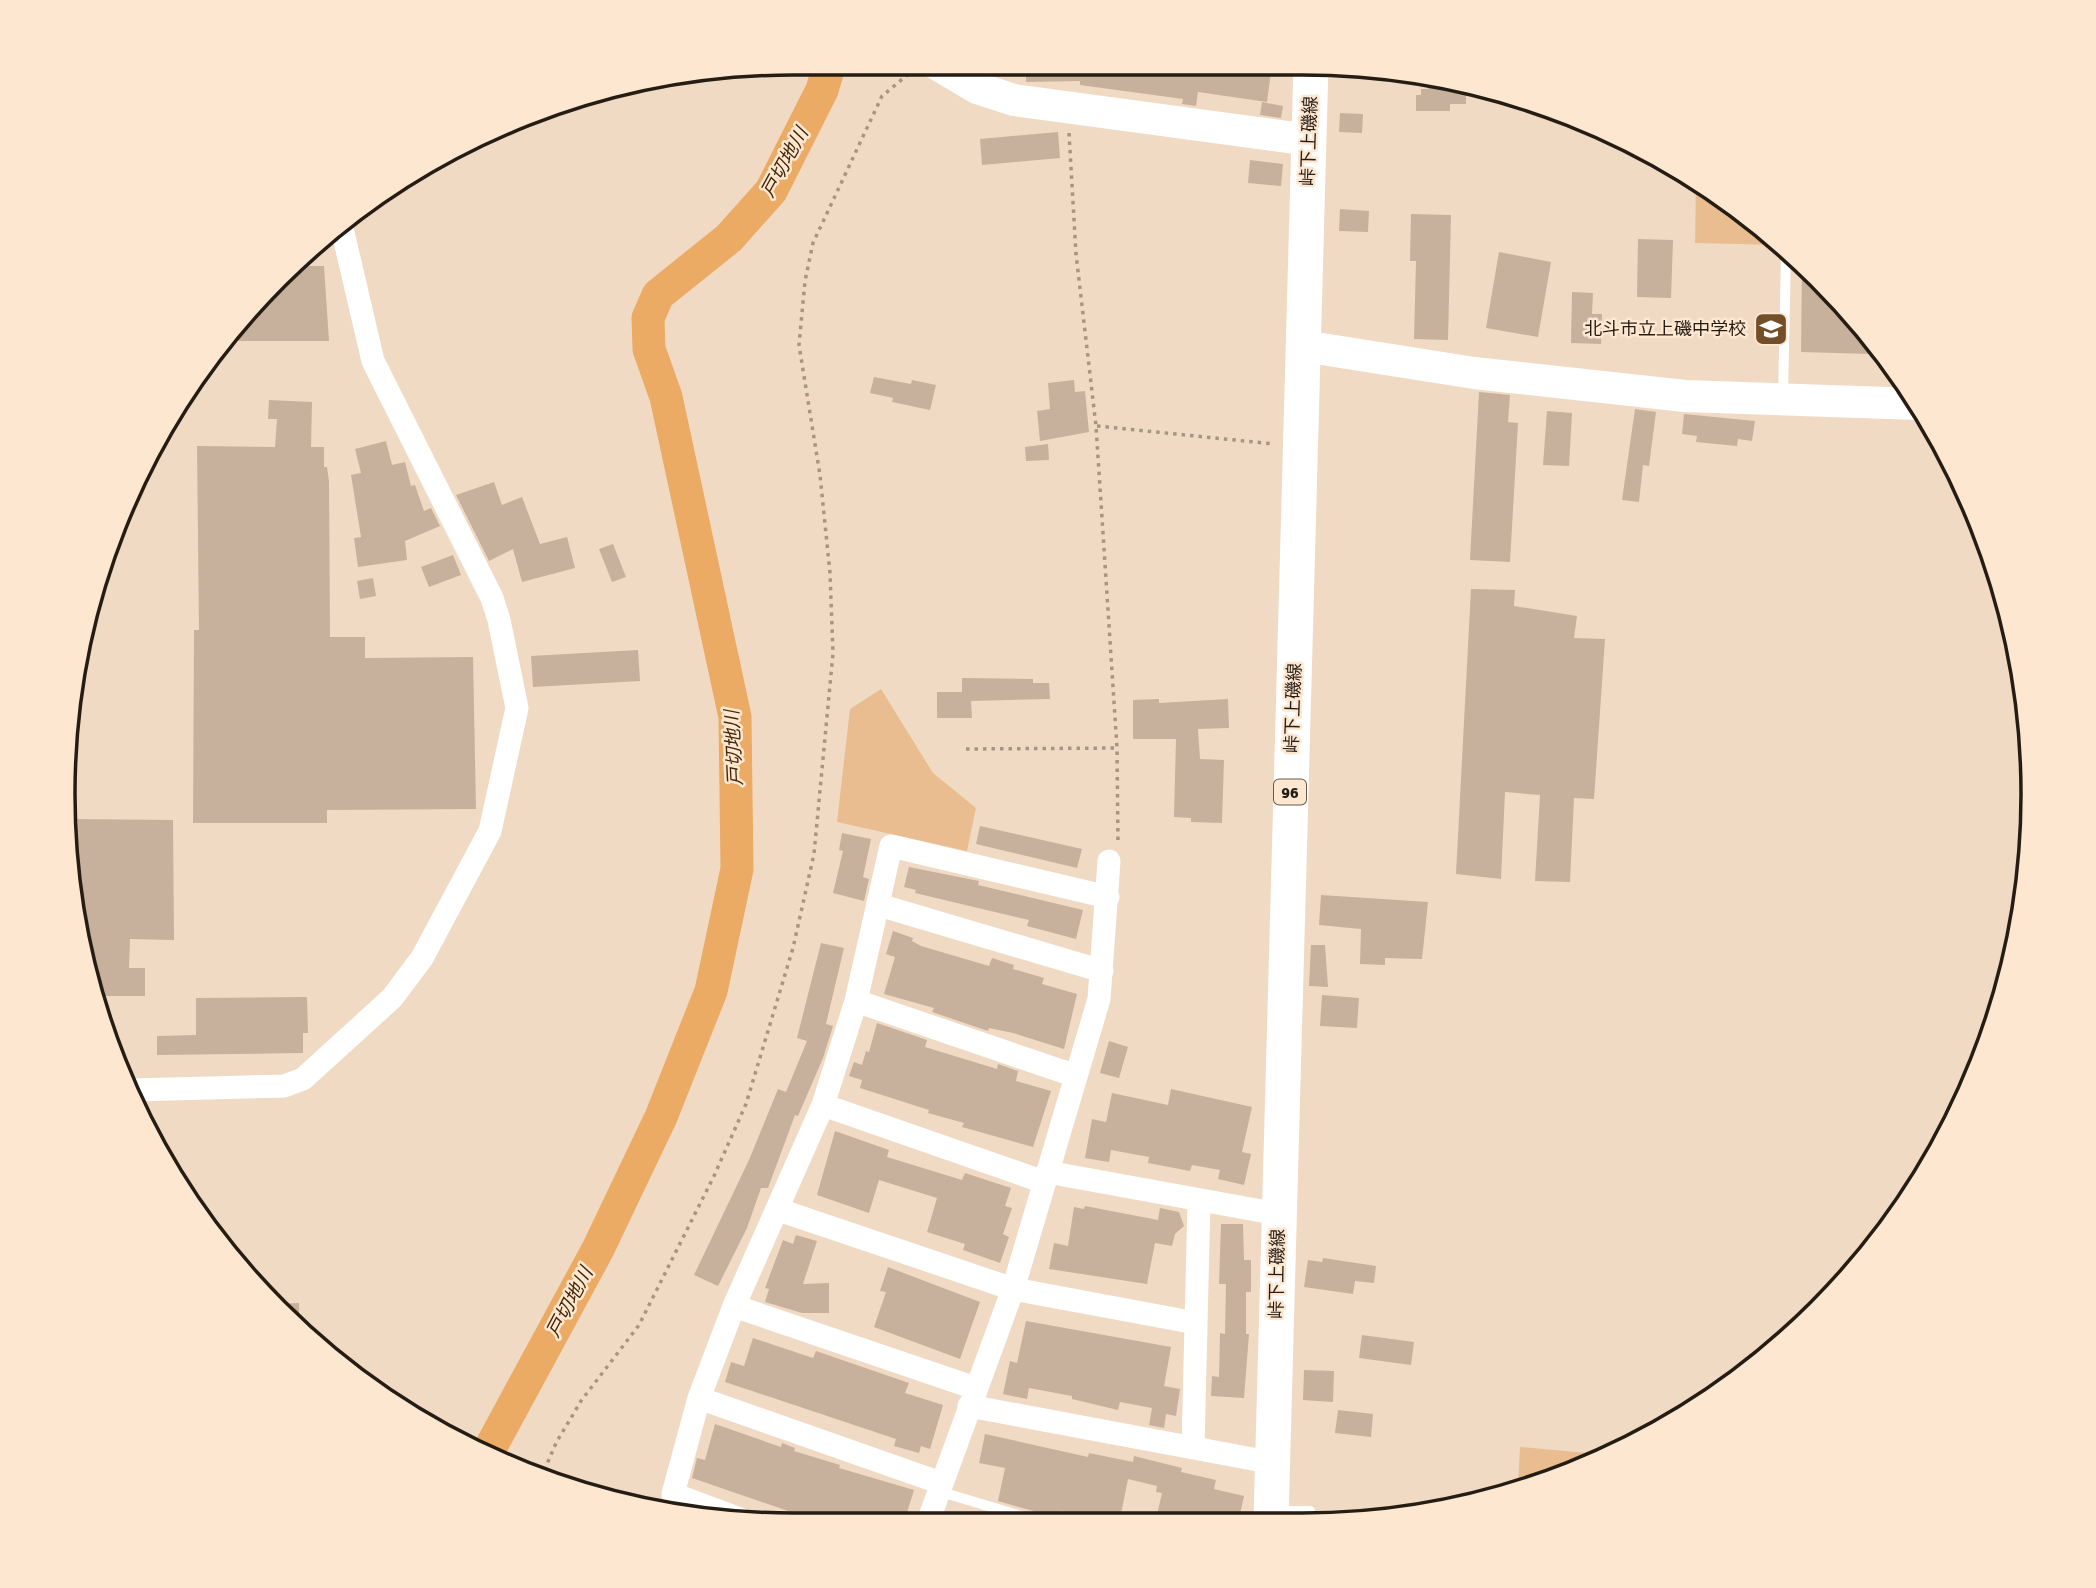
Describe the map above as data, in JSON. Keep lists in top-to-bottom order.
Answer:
{
  "streets": {
    "main road": ["峠下上磯線", "96"]
  },
  "water": ["戸切地川"],
  "places": {
    "school or university": ["北斗市立上磯中学校"]
  }
}
